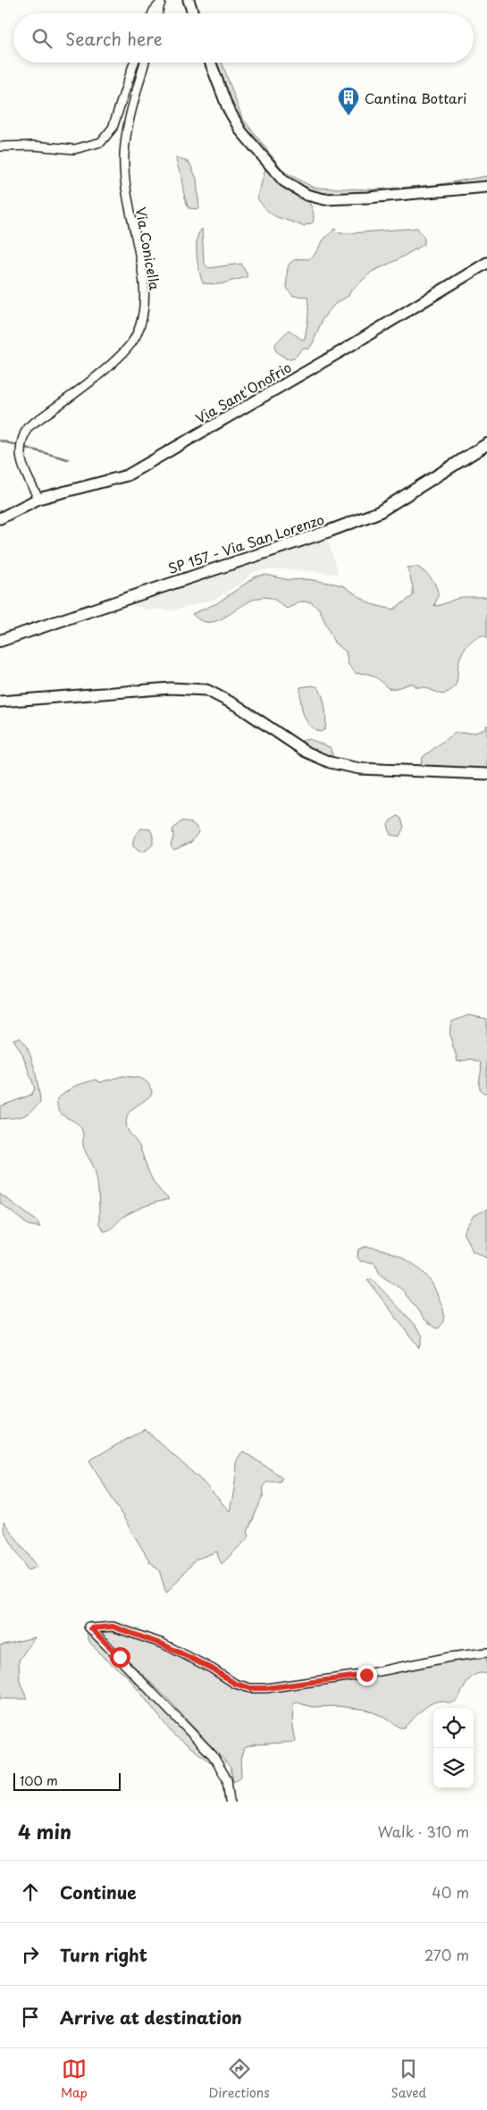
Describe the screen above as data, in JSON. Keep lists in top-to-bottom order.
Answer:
{
  "streets": {
    "main road": ["SP 157 - Via San Lorenzo"],
    "street": ["Via Conicella", "Via Sant'Onofrio"]
  },
  "crossings": [
    ["Via Conicella", "Via Sant'Onofrio"]
  ],
  "places": {
    "building": ["Cantina Bottari"]
  },
  "scale_bar": "100 m",
  "page": {
    "search": "Search here",
    "scale": "100 m",
    "heading": ["4 min", "Walk · 310 m"],
    "list": [
      ["Continue", "40 m"],
      ["Turn right", "270 m"],
      "Arrive at destination"
    ],
    "nav": ["Map", "Directions", "Saved"]
  }
}
